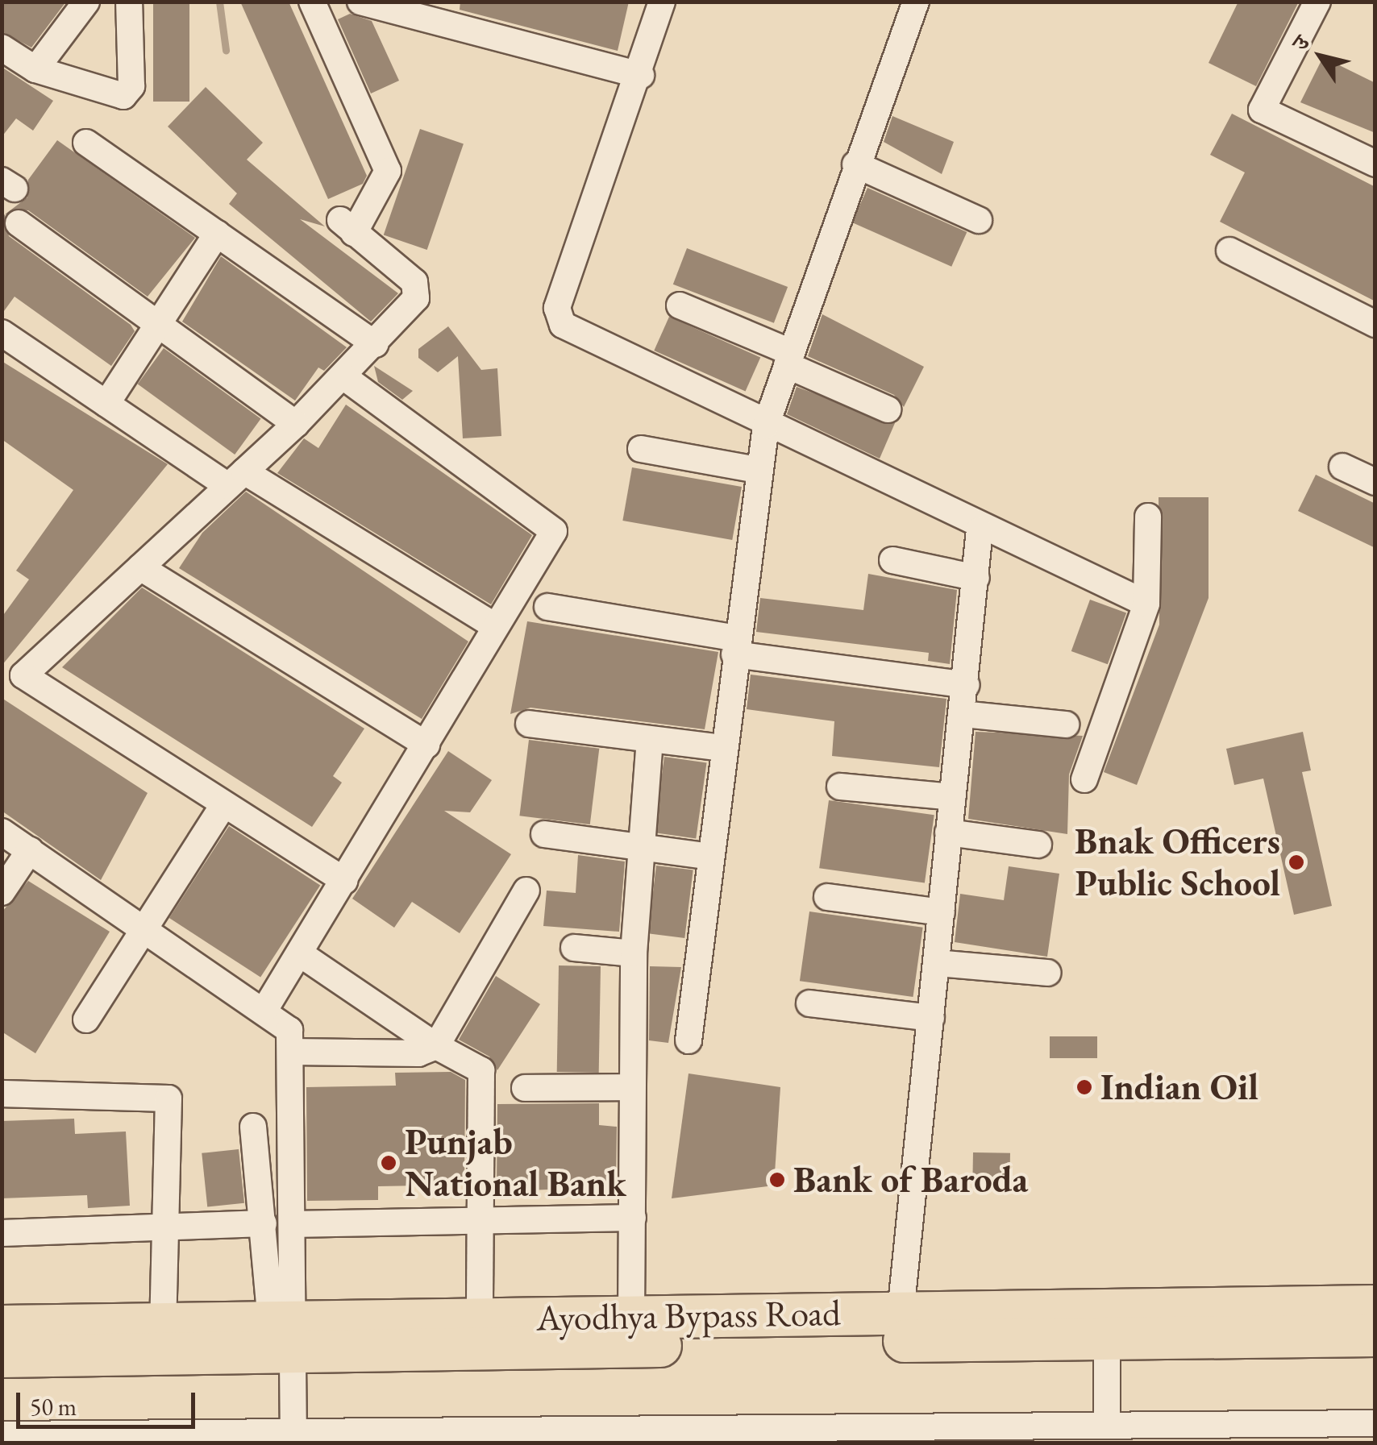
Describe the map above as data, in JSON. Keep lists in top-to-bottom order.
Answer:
{
  "streets": {
    "main road": ["Ayodhya Bypass Road"]
  },
  "places": [
    "Bnak Officers Public School",
    "Indian Oil",
    "Punjab National Bank",
    "Bank of Baroda"
  ],
  "scale_bar": "50 m",
  "north": "top left"
}
